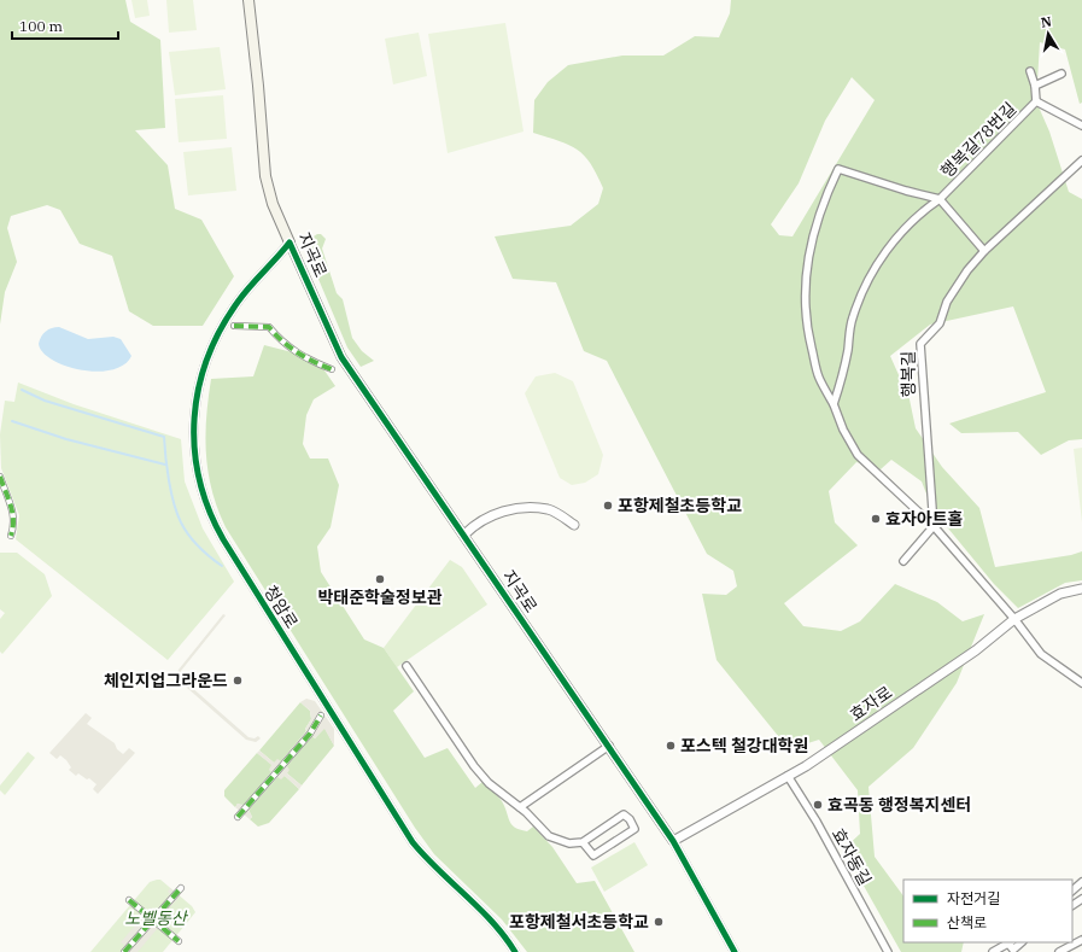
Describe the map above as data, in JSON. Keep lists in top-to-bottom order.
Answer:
{
  "streets": {
    "main road": ["지곡로"],
    "street": [
      "행복길78번길",
      "행복길",
      "청암로",
      "효자로",
      "효자동길"
    ]
  },
  "crossings": [
    ["행복길78번길", "행복길"],
    ["지곡로", "청암로"],
    ["지곡로", "효자로"],
    ["효자로", "효자동길"]
  ],
  "parks": ["노벨동산"],
  "places": [
    "포항제철초등학교",
    "효자아트홀",
    "박태준학술정보관",
    "체인지업그라운드",
    "포스텍 철강대학원",
    "효곡동 행정복지센터",
    "포항제철서초등학교"
  ],
  "legend": ["자전거길", "산책로"],
  "scale_bar": "100 m",
  "north": "top"
}
